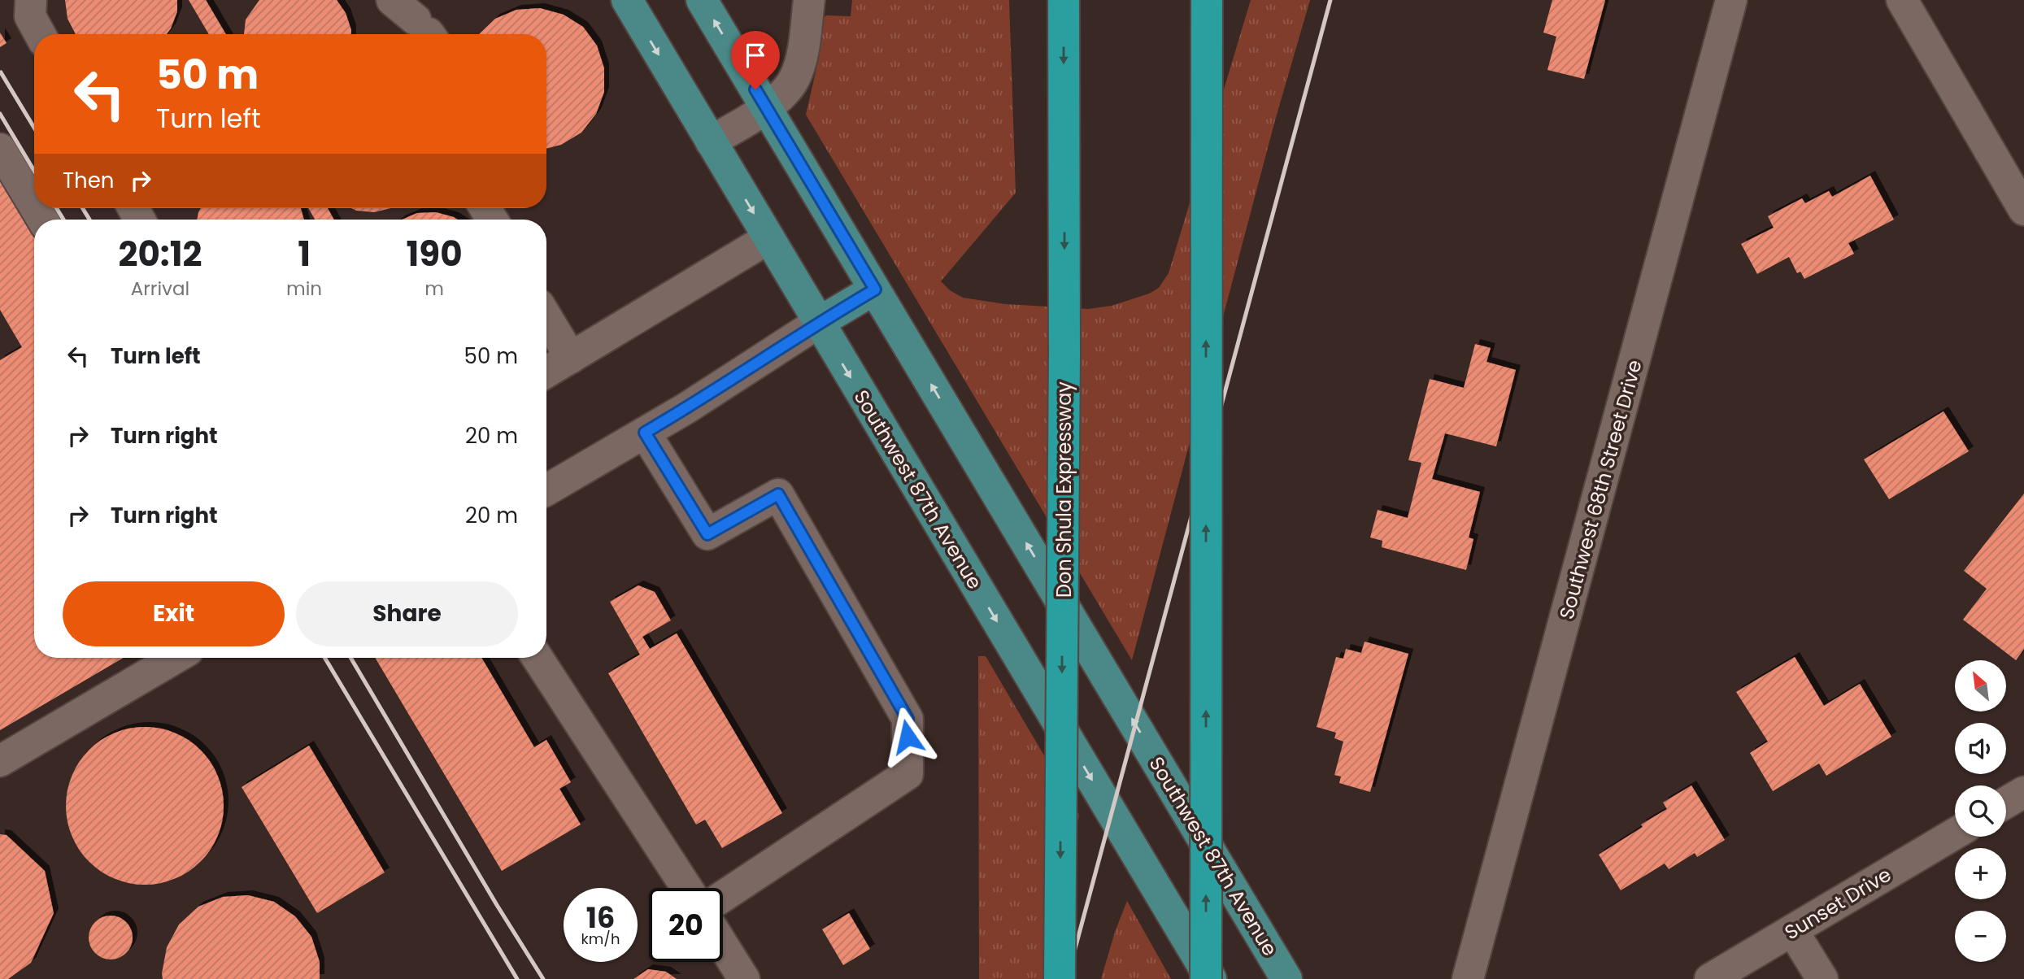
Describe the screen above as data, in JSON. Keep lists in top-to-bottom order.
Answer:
{
  "streets": {
    "highway": ["Don Shula Expressway"],
    "main road": ["Southwest 87th Avenue"],
    "street": ["Southwest 68th Street Drive", "Sunset Drive"]
  },
  "north": "top left",
  "page": {
    "turn": ["50 m", "Turn left"],
    "then": "Then",
    "eta": [
      "20:12",
      "Arrival",
      "1",
      "min",
      "190",
      "m"
    ],
    "list": [
      {
        "name": "Turn left",
        "value": "50 m"
      },
      {
        "name": "Turn right",
        "value": "20 m"
      },
      {
        "name": "Turn right",
        "value": "20 m"
      }
    ],
    "buttons": ["Exit", "Share"],
    "map_buttons": ["+", "−"],
    "speed": "16 km/h",
    "limit": "20"
  }
}
